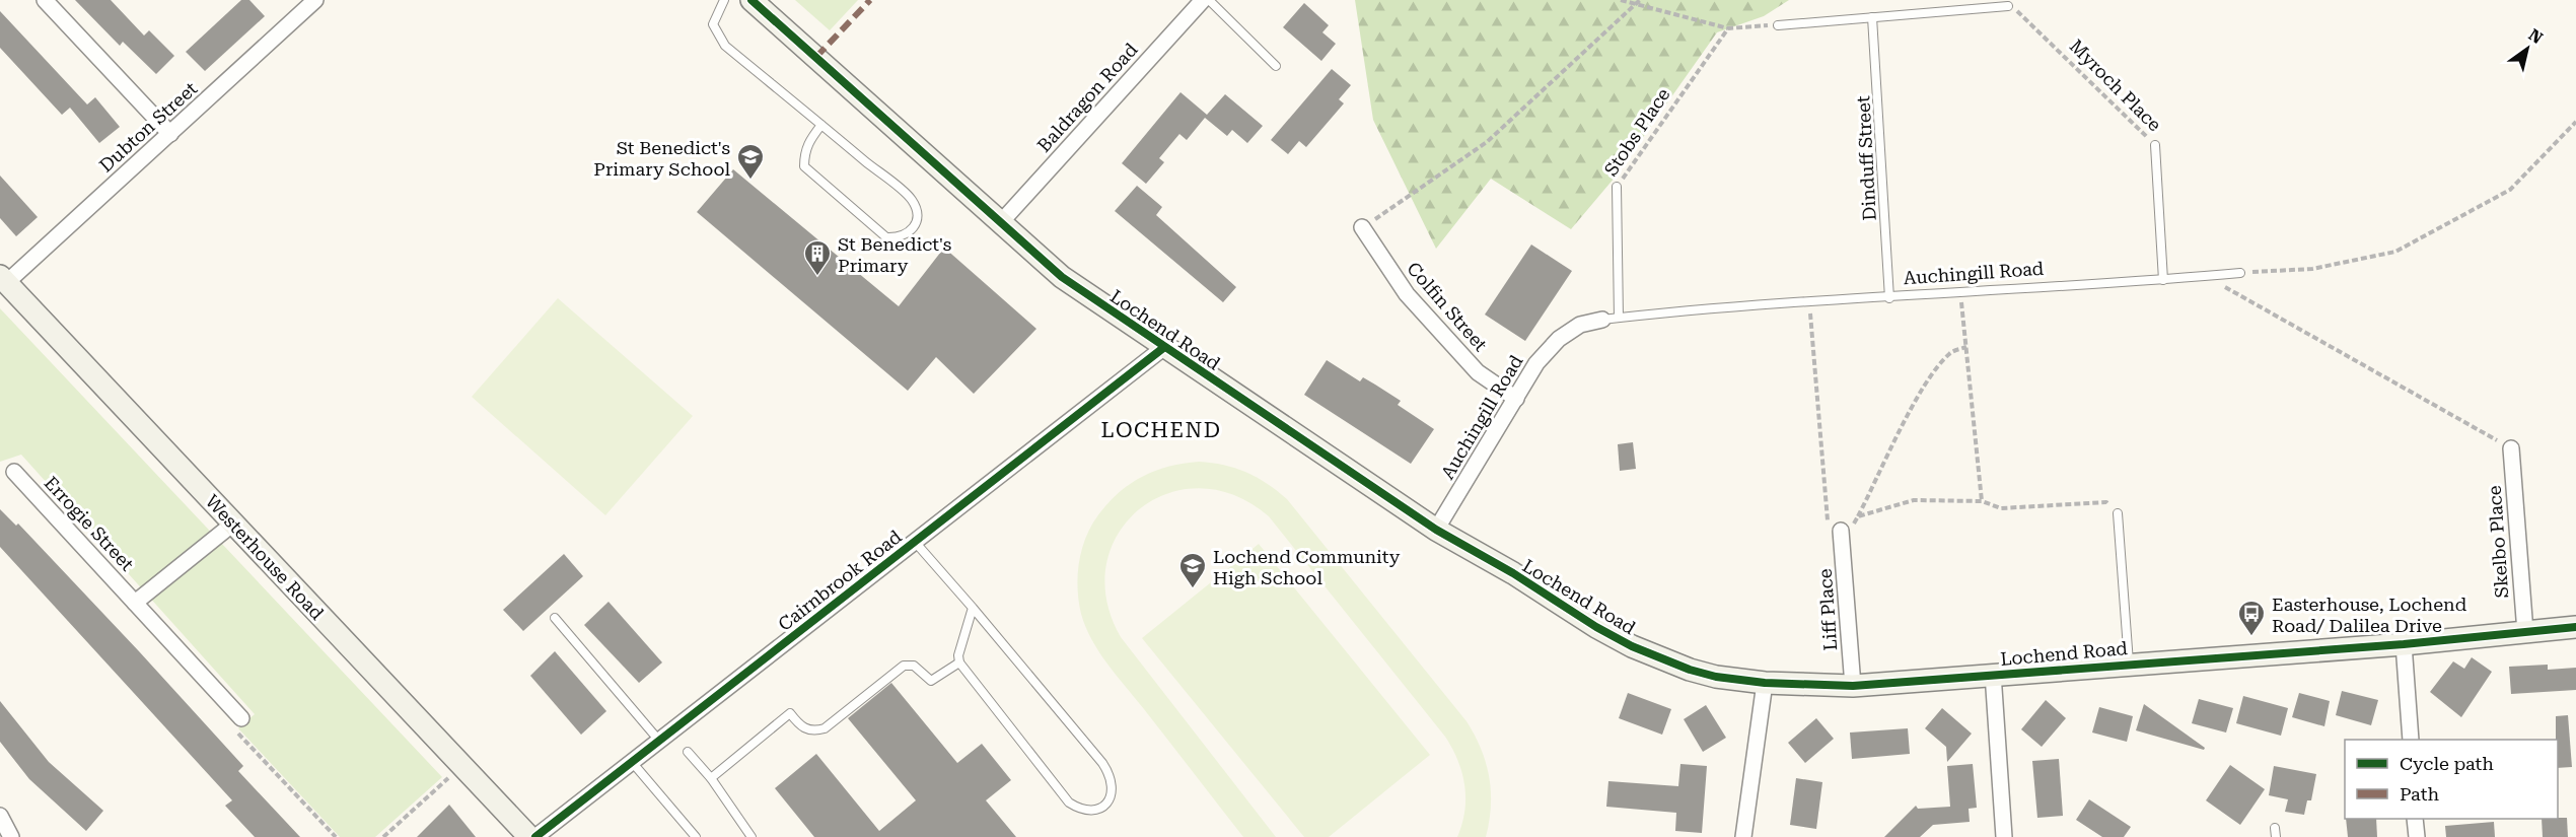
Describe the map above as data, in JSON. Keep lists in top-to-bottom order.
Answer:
{
  "streets": {
    "street": [
      "Baldragon Road",
      "Dubton Street",
      "Auchingill Road",
      "Colfin Street",
      "Lochend Road",
      "Errogie Street",
      "Skelbo Place",
      "Westerhouse Road",
      "Cairnbrook Road",
      "Liff Place"
    ],
    "lane": ["Myroch Place", "Stobs Place", "Dinduff Street"]
  },
  "crossings": [
    ["Myroch Place", "Auchingill Road"],
    ["Baldragon Road", "Lochend Road"],
    ["Dubton Street", "Westerhouse Road"],
    ["Stobs Place", "Auchingill Road"],
    ["Dinduff Street", "Auchingill Road"],
    ["Auchingill Road", "Colfin Street"],
    ["Auchingill Road", "Lochend Road"],
    ["Lochend Road", "Skelbo Place"],
    ["Lochend Road", "Cairnbrook Road"],
    ["Lochend Road", "Liff Place"]
  ],
  "districts": ["LOCHEND"],
  "places": {
    "school or university": ["St Benedict's Primary School", "Lochend Community High School"],
    "building": ["St Benedict's Primary"],
    "bus stop": ["Easterhouse, Lochend Road/ Dalilea Drive"]
  },
  "legend": ["Cycle path", "Path"],
  "north": "top right"
}
